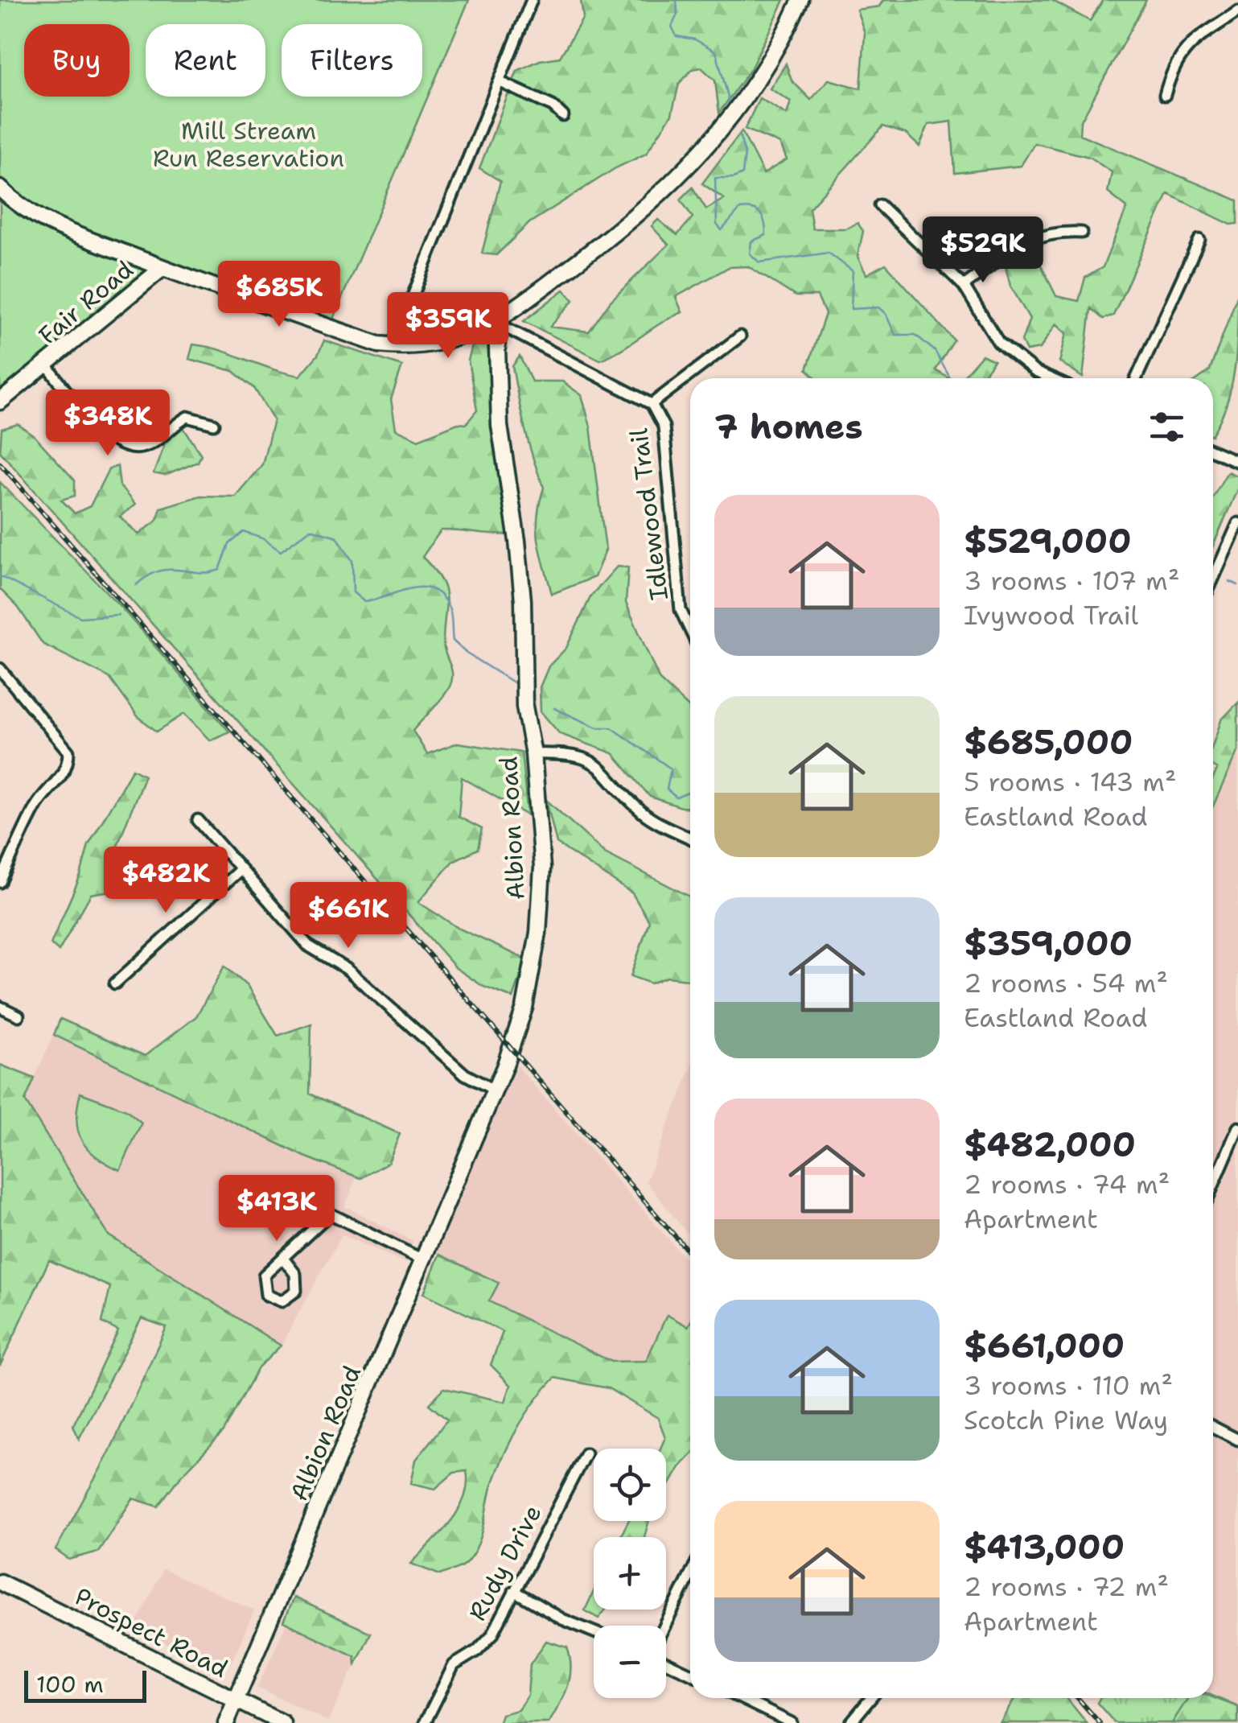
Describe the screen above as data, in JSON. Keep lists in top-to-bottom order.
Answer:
{
  "streets": {
    "street": [
      "Fair Road",
      "Idlewood Trail",
      "Albion Road",
      "Rudy Drive",
      "Prospect Road"
    ]
  },
  "crossings": [
    ["Idlewood Trail", "Albion Road"],
    ["Albion Road", "Prospect Road"]
  ],
  "parks": ["Mill Stream Run Reservation"],
  "scale_bar": "100 m",
  "page": {
    "chip": ["Buy", "Rent", "Filters"],
    "price": [
      "$529K",
      "$685K",
      "$359K",
      "$348K",
      "$482K",
      "$661K",
      "$413K"
    ],
    "heading": "7 homes",
    "list": [
      {
        "name": "$529,000",
        "note": "3 rooms · 107 m² · Ivywood Trail"
      },
      {
        "name": "$685,000",
        "note": "5 rooms · 143 m² · Eastland Road"
      },
      {
        "name": "$359,000",
        "note": "2 rooms · 54 m² · Eastland Road"
      },
      {
        "name": "$482,000",
        "note": "2 rooms · 74 m² · Apartment"
      },
      {
        "name": "$661,000",
        "note": "3 rooms · 110 m² · Scotch Pine Way"
      },
      {
        "name": "$413,000",
        "note": "2 rooms · 72 m² · Apartment"
      }
    ],
    "map_buttons": ["+", "−"],
    "scale": "100 m"
  }
}
